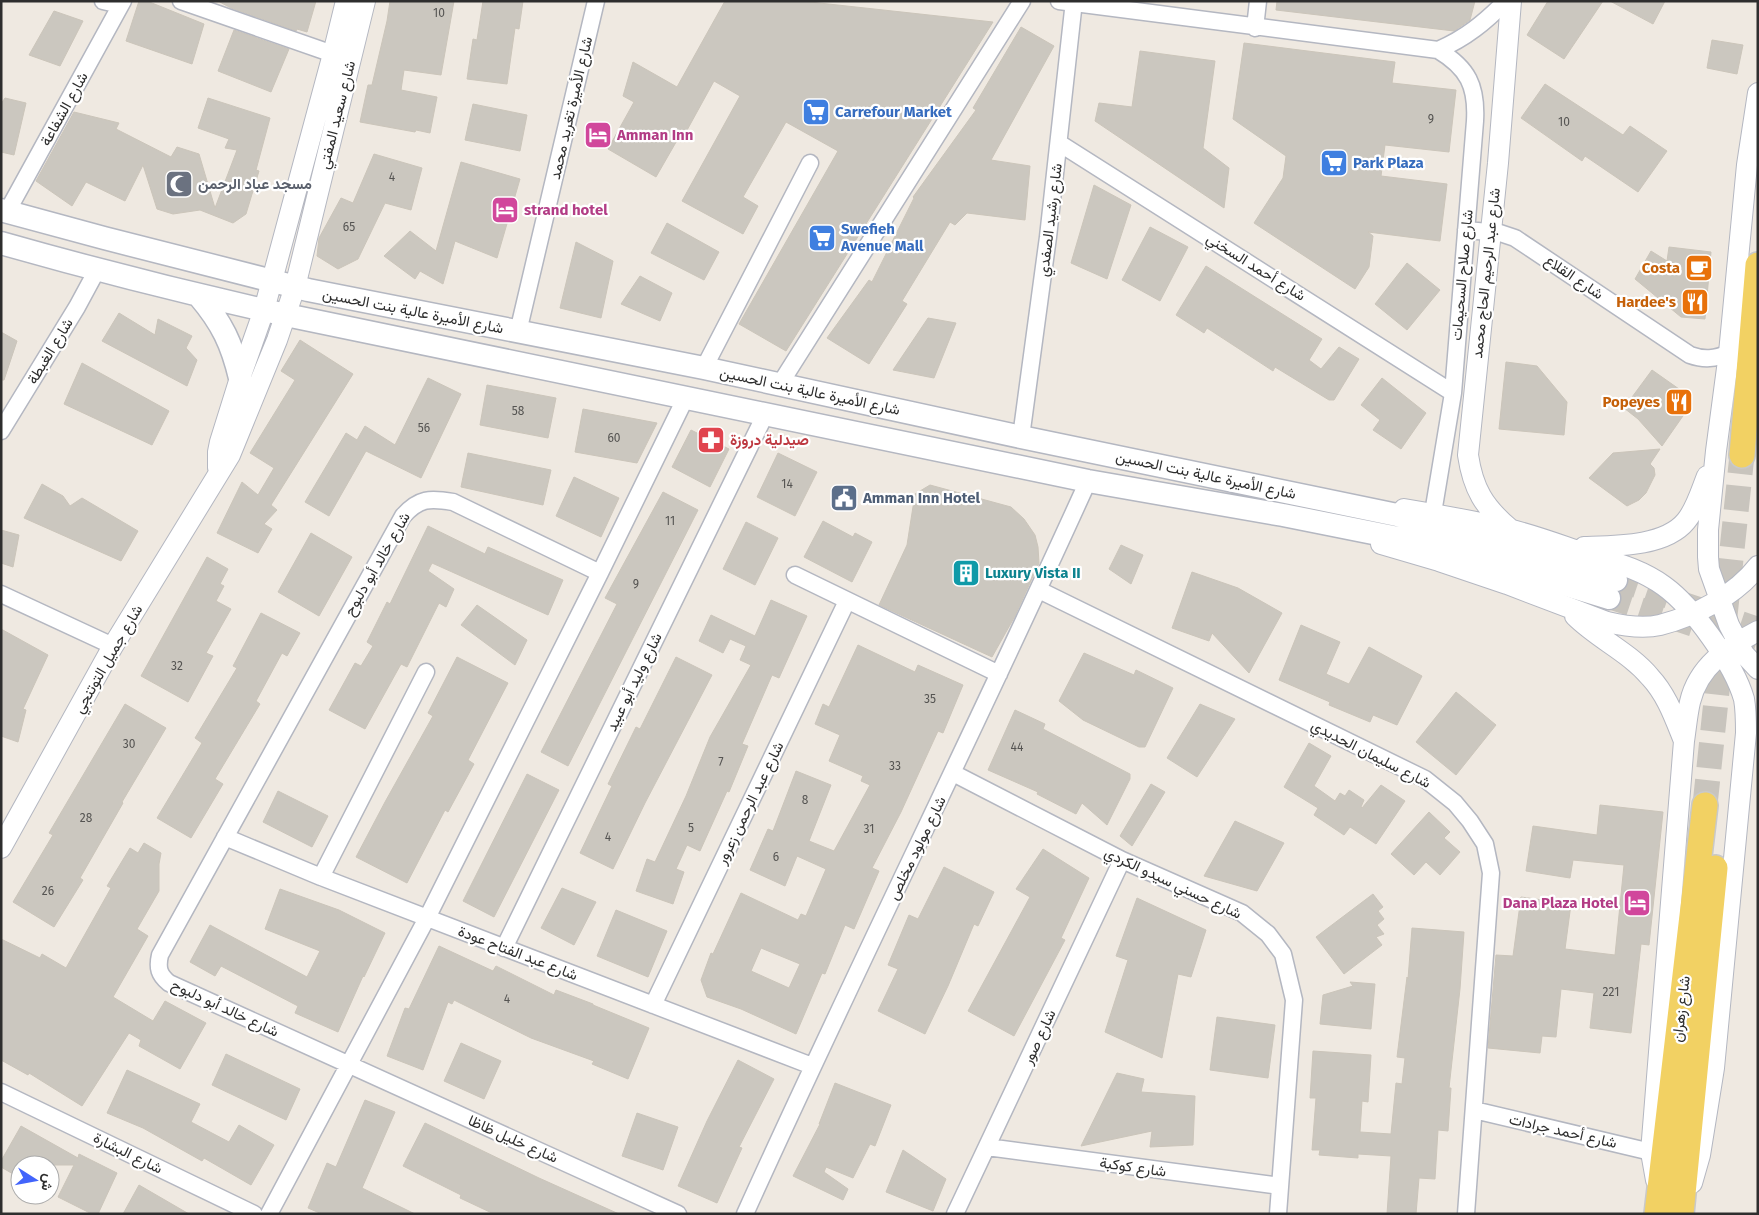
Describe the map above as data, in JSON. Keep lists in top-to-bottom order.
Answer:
{
  "streets": {
    "main road": ["شارع الأميرة عالية بنت الحسين", "شارع زهران"],
    "street": [
      "شارع الأميرة تغريد محمد",
      "شارع الشفاعة",
      "شارع سعيد المفتي",
      "شارع رشيد الصفدي",
      "شارع أحمد السخني",
      "شارع عبد الرحيم الحاج محمد",
      "شارع صلاح السحيمات",
      "شارع القلاع",
      "شارع الغبطة",
      "شارع خالد أبو دلبوح",
      "شارع جميل التوتنجي",
      "شارع وليد أبو عبيد",
      "شارع سليمان الحديدي",
      "شارع عبد الرحمن زعرور",
      "شارع مولود مخلص",
      "شارع حسني سيدو الكردي",
      "شارع عبد الفتاح عودة",
      "شارع صور",
      "شارع أحمد جرادات",
      "شارع خليل ظاظا",
      "شارع البشارة",
      "شارع كوكبة"
    ]
  },
  "crossings": [
    ["شارع الأميرة تغريد محمد", "شارع الأميرة عالية بنت الحسين"],
    ["شارع الشفاعة", "شارع الأميرة عالية بنت الحسين"],
    ["شارع سعيد المفتي", "شارع الأميرة عالية بنت الحسين"],
    ["شارع سعيد المفتي", "شارع جميل التوتنجي"],
    ["شارع رشيد الصفدي", "شارع أحمد السخني"],
    ["شارع رشيد الصفدي", "شارع صلاح السحيمات"],
    ["شارع رشيد الصفدي", "شارع الأميرة عالية بنت الحسين"],
    ["شارع أحمد السخني", "شارع صلاح السحيمات"],
    ["شارع عبد الرحيم الحاج محمد", "شارع القلاع"],
    ["شارع صلاح السحيمات", "شارع القلاع"],
    ["شارع الأميرة عالية بنت الحسين", "شارع الغبطة"],
    ["شارع الأميرة عالية بنت الحسين", "شارع جميل التوتنجي"],
    ["شارع الأميرة عالية بنت الحسين", "شارع وليد أبو عبيد"],
    ["شارع الأميرة عالية بنت الحسين", "شارع مولود مخلص"],
    ["شارع خالد أبو دلبوح", "شارع عبد الفتاح عودة"],
    ["شارع خالد أبو دلبوح", "شارع خليل ظاظا"],
    ["شارع وليد أبو عبيد", "شارع عبد الفتاح عودة"],
    ["شارع سليمان الحديدي", "شارع مولود مخلص"],
    ["شارع سليمان الحديدي", "شارع أحمد جرادات"],
    ["شارع عبد الرحمن زعرور", "شارع عبد الفتاح عودة"],
    ["شارع مولود مخلص", "شارع حسني سيدو الكردي"],
    ["شارع مولود مخلص", "شارع عبد الفتاح عودة"],
    ["شارع حسني سيدو الكردي", "شارع صور"],
    ["شارع حسني سيدو الكردي", "شارع كوكبة"],
    ["شارع صور", "شارع كوكبة"]
  ],
  "places": {
    "supermarket": ["Carrefour Market", "Park Plaza", "Swefieh Avenue Mall"],
    "hotel": ["Amman Inn", "strand hotel", "Dana Plaza Hotel"],
    "mosque": ["مسجد عباد الرحمن"],
    "cafe": ["Costa"],
    "restaurant": ["Hardee's", "Popeyes"],
    "pharmacy": ["صيدلية دروزة"],
    "public building": ["Amman Inn Hotel"],
    "building": ["Luxury Vista II"]
  },
  "house_numbers": [
    "10",
    "9",
    "10",
    "4",
    "65",
    "58",
    "56",
    "60",
    "14",
    "11",
    "9",
    "32",
    "35",
    "30",
    "44",
    "7",
    "33",
    "8",
    "28",
    "5",
    "31",
    "4",
    "6",
    "26",
    "221",
    "4"
  ],
  "north": "right"
}
